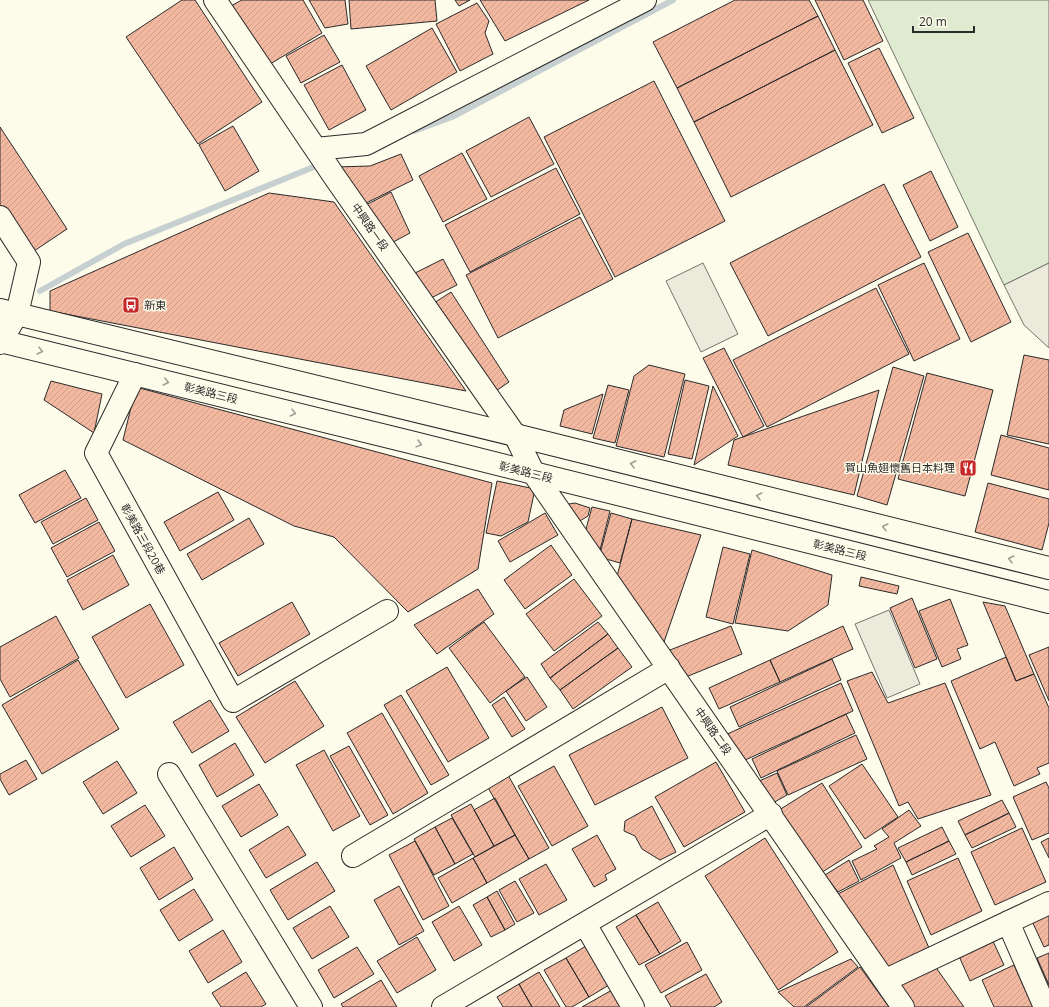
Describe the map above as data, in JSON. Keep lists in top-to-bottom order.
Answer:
{
  "streets": {
    "main road": [
      "中興路一段",
      "彰美路三段",
      "彰美路三段20巷",
      "中興路二段"
    ]
  },
  "crossings": [
    ["中興路一段", "中興路二段"],
    ["彰美路三段", "彰美路三段20巷"],
    ["彰美路三段", "中興路二段"]
  ],
  "places": {
    "bus stop": ["新東"],
    "restaurant": ["賀山魚翅懷舊日本料理"]
  },
  "scale_bar": "20 m"
}
